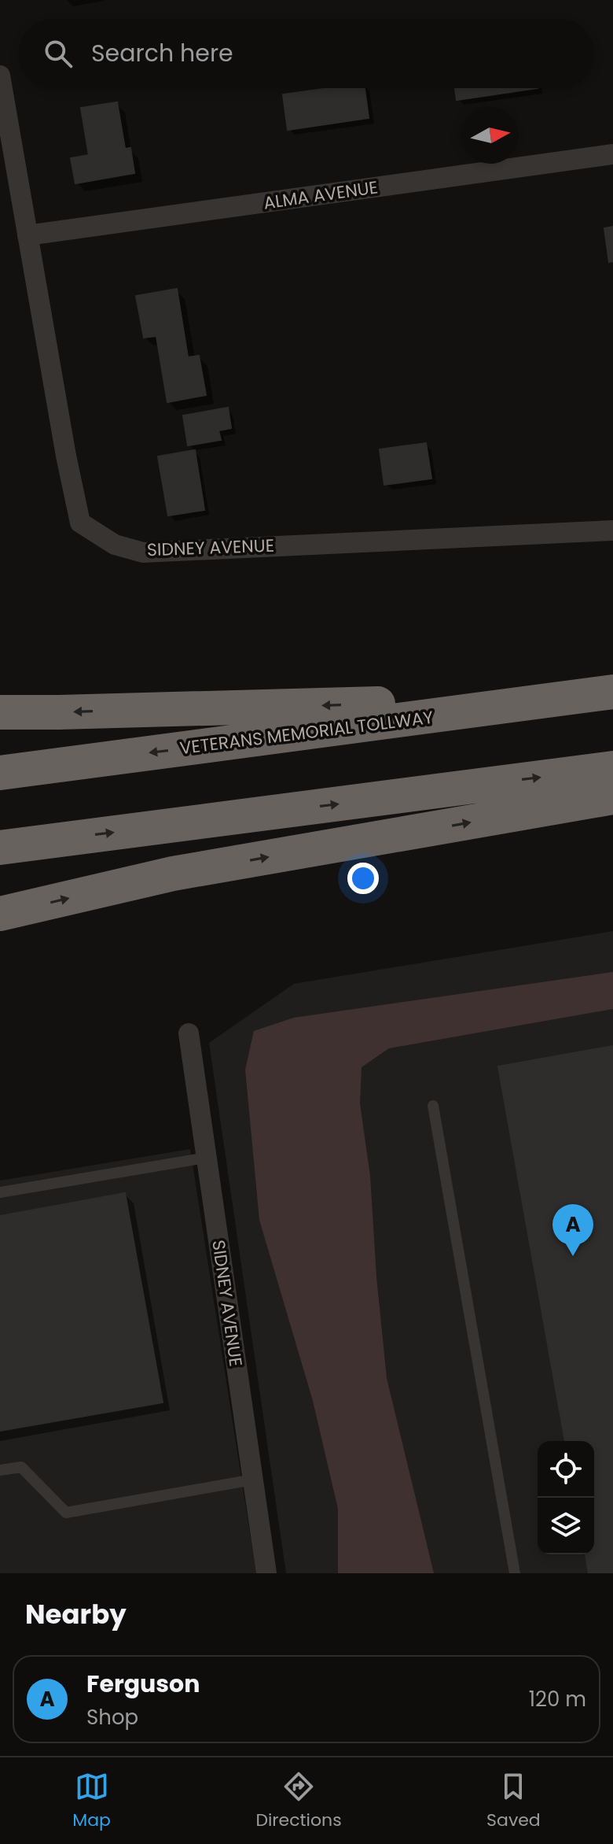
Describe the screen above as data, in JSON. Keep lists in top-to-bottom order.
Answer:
{
  "streets": {
    "highway": ["VETERANS MEMORIAL TOLLWAY"],
    "street": ["ALMA AVENUE", "SIDNEY AVENUE"]
  },
  "crossings": [
    ["ALMA AVENUE", "SIDNEY AVENUE"]
  ],
  "north": "right",
  "page": {
    "search": "Search here",
    "pins": "A",
    "heading": "Nearby",
    "list": [
      {
        "mark": "A",
        "name": "Ferguson",
        "note": "Shop",
        "value": "120 m"
      }
    ],
    "nav": ["Map", "Directions", "Saved"]
  }
}
